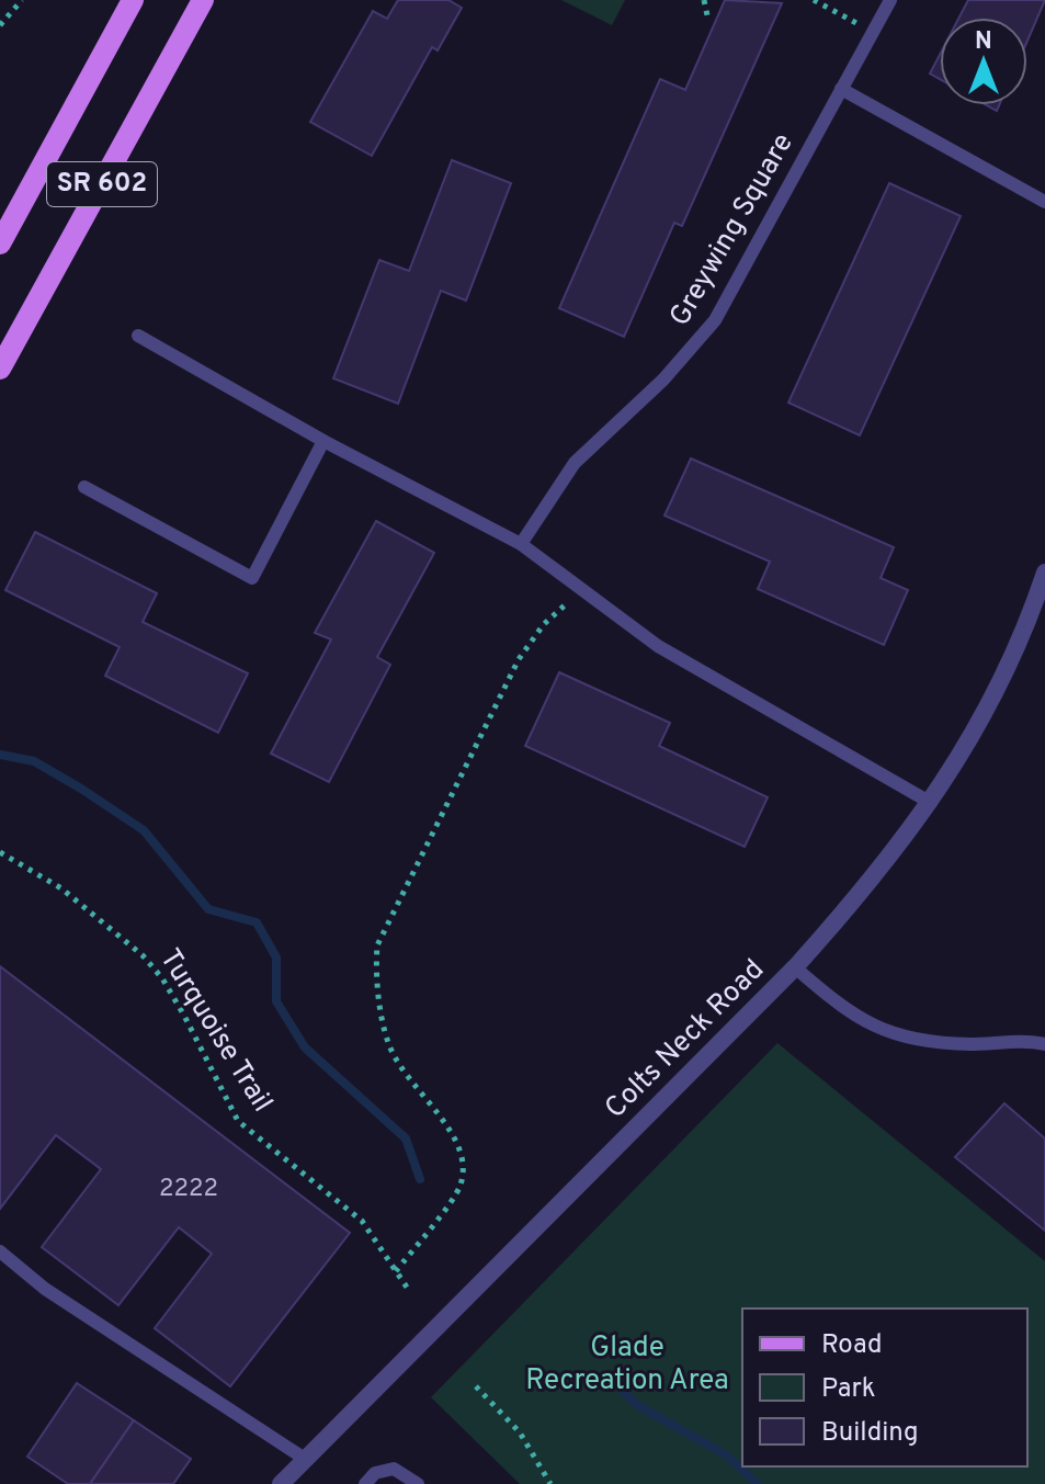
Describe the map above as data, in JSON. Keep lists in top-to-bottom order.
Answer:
{
  "streets": {
    "main road": ["SR 602"],
    "street": ["Colts Neck Road"],
    "lane": ["Greywing Square"],
    "path": ["Turquoise Trail"]
  },
  "parks": ["Glade Recreation Area"],
  "house_numbers": ["2222"],
  "legend": ["Road", "Park", "Building"],
  "north": "top"
}
